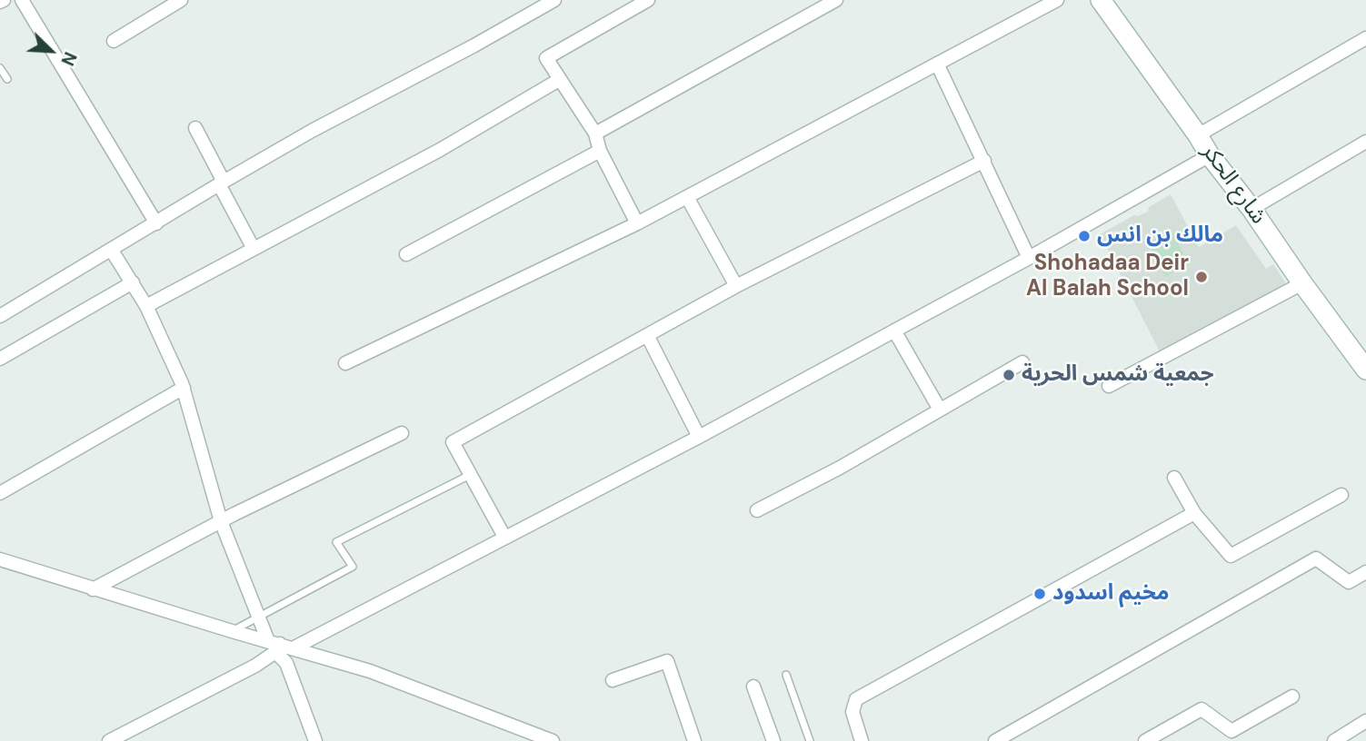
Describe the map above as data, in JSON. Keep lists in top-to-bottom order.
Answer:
{
  "streets": {
    "street": ["شارع الحكر"]
  },
  "places": [
    "مالك بن انس",
    "Shohadaa Deir Al Balah School",
    "جمعية شمس الحرية",
    "مخيم اسدود"
  ],
  "north": "bottom right"
}
